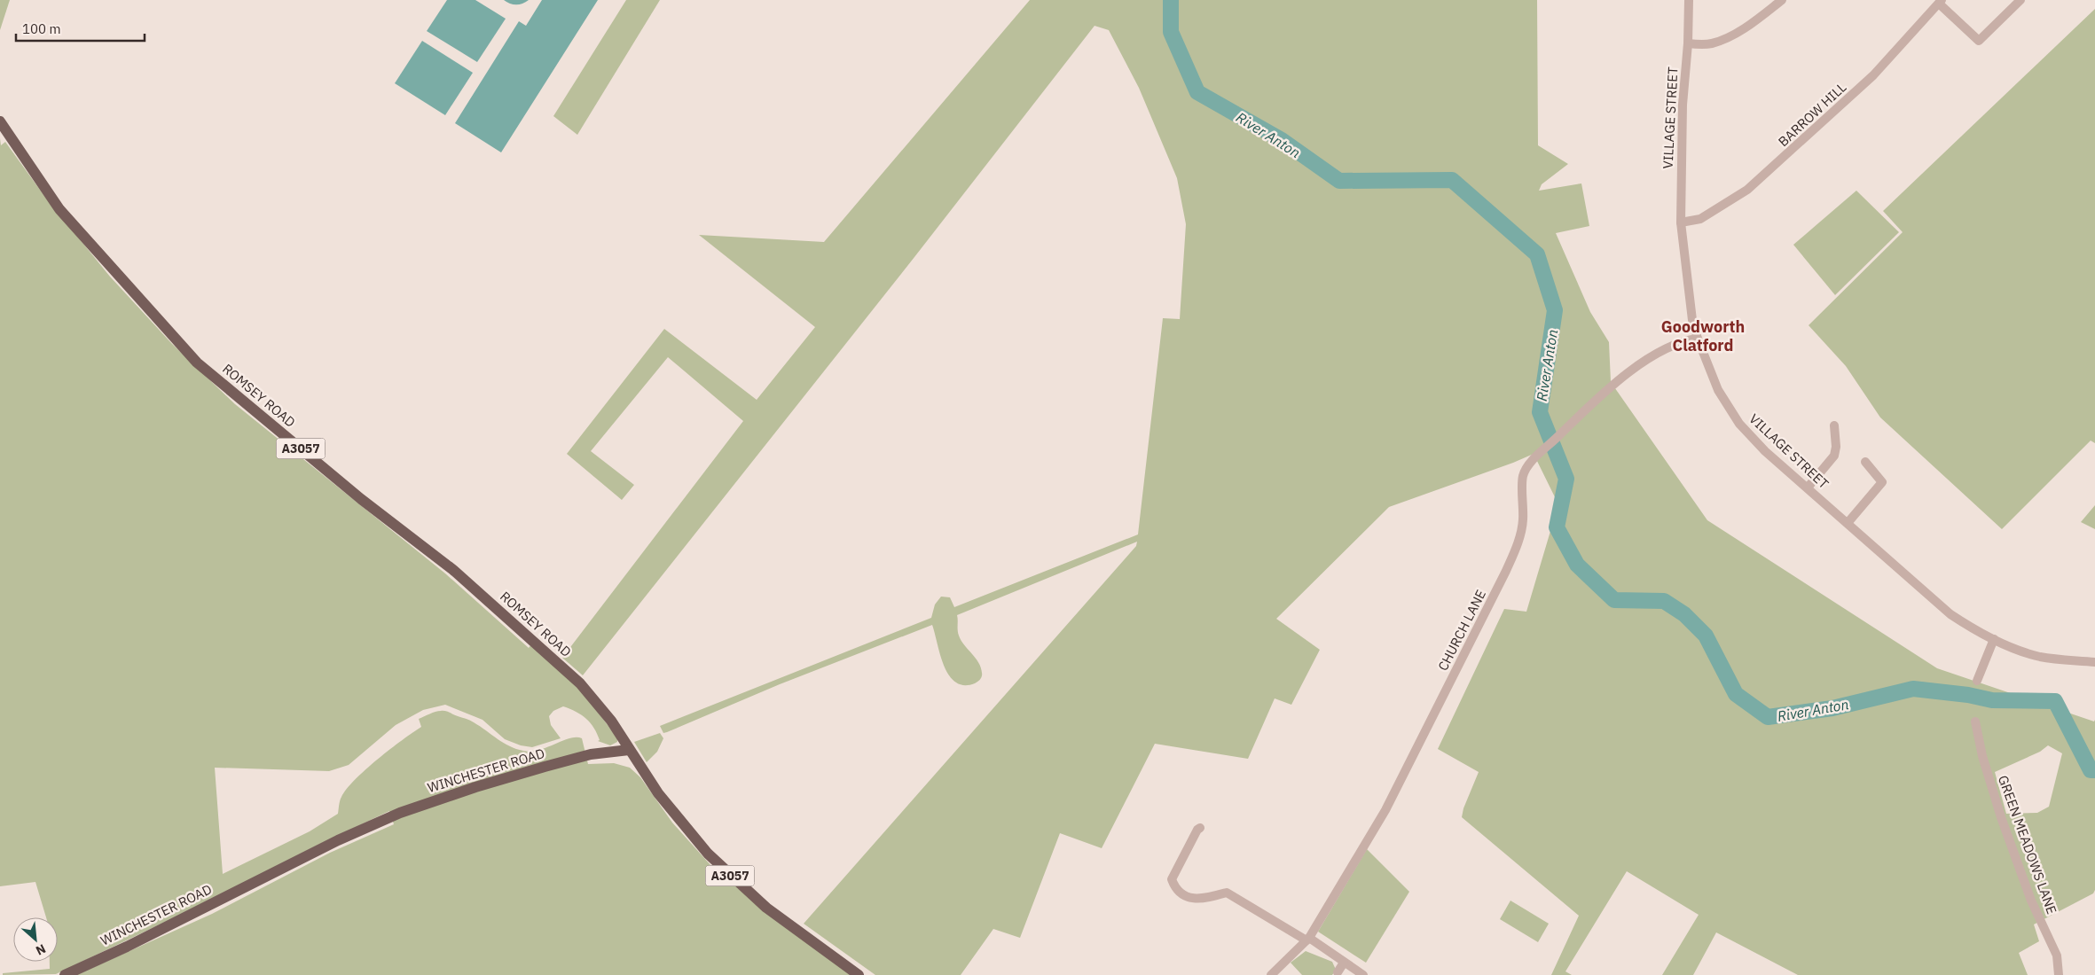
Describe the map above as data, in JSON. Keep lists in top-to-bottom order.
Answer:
{
  "streets": {
    "main road": ["ROMSEY ROAD", "A3057", "WINCHESTER ROAD"],
    "street": [
      "BARROW HILL",
      "VILLAGE STREET",
      "CHURCH LANE",
      "GREEN MEADOWS LANE"
    ]
  },
  "crossings": [
    ["BARROW HILL", "VILLAGE STREET"],
    ["VILLAGE STREET", "CHURCH LANE"],
    ["ROMSEY ROAD", "A3057"],
    ["ROMSEY ROAD", "WINCHESTER ROAD"],
    ["A3057", "WINCHESTER ROAD"]
  ],
  "districts": ["Goodworth Clatford"],
  "water": ["River Anton"],
  "scale_bar": "100 m",
  "north": "bottom right"
}
